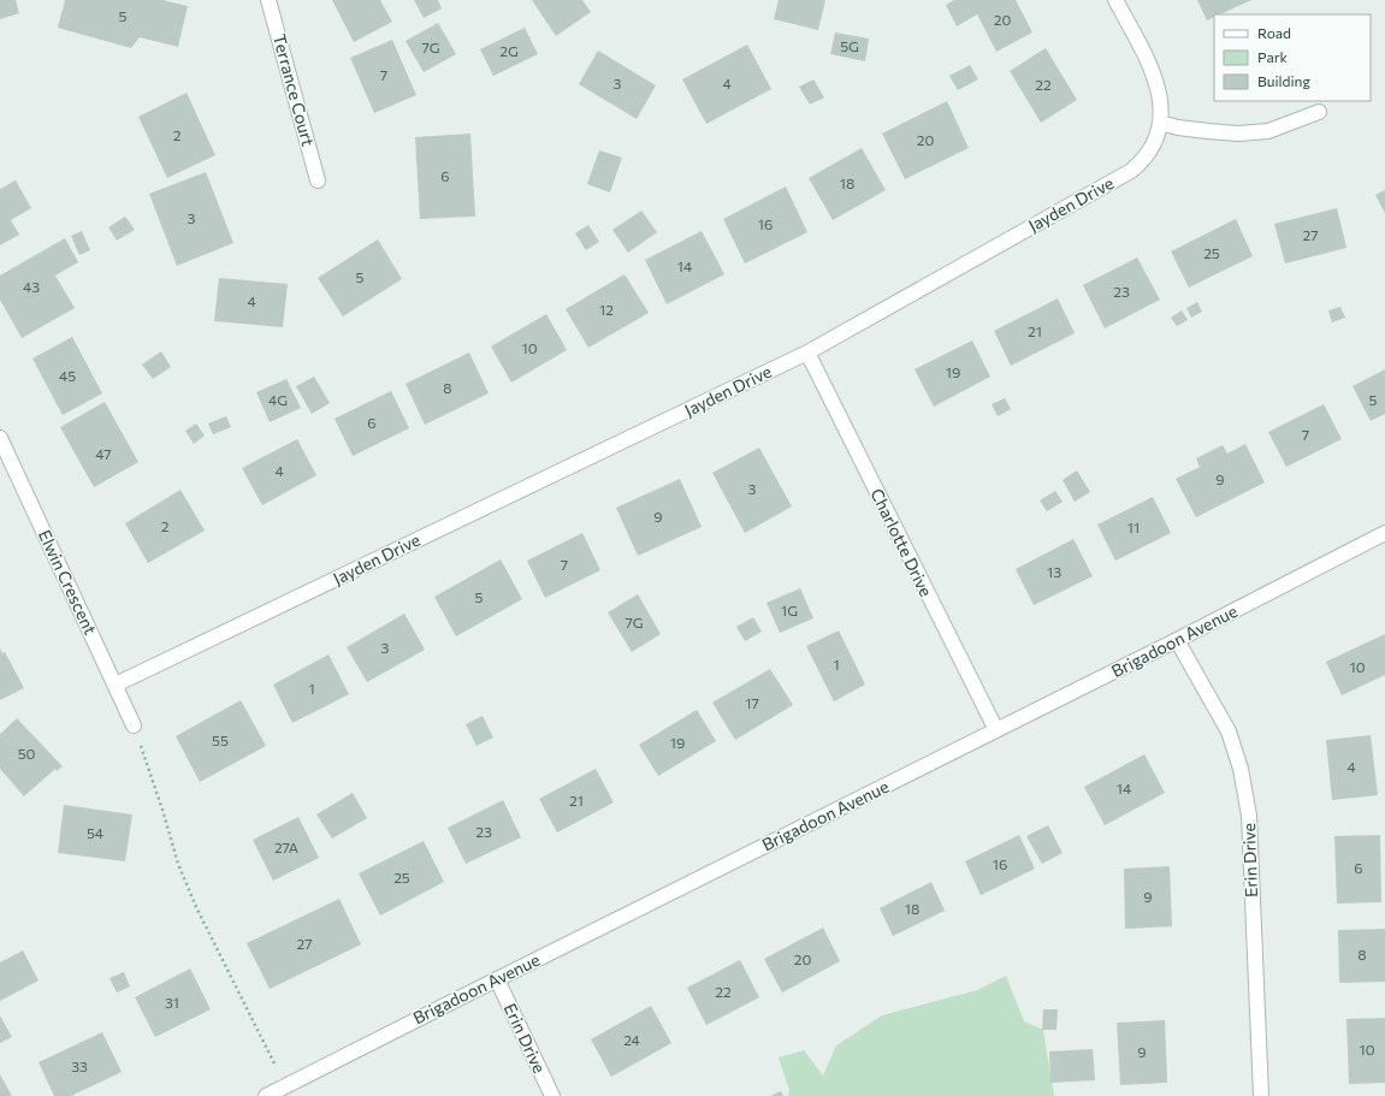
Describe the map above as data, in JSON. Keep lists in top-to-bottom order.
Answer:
{
  "streets": {
    "street": [
      "Terrance Court",
      "Jayden Drive",
      "Charlotte Drive",
      "Elwin Crescent",
      "Brigadoon Avenue",
      "Erin Drive"
    ]
  },
  "crossings": [
    ["Jayden Drive", "Charlotte Drive"],
    ["Jayden Drive", "Elwin Crescent"],
    ["Charlotte Drive", "Brigadoon Avenue"],
    ["Brigadoon Avenue", "Erin Drive"]
  ],
  "house_numbers": [
    "5",
    "20",
    "5G",
    "7G",
    "2G",
    "7",
    "3",
    "4",
    "22",
    "2",
    "20",
    "6",
    "18",
    "3",
    "16",
    "27",
    "25",
    "14",
    "5",
    "43",
    "23",
    "4",
    "12",
    "21",
    "10",
    "19",
    "45",
    "8",
    "4G",
    "5",
    "6",
    "7",
    "47",
    "4",
    "9",
    "3",
    "9",
    "2",
    "11",
    "7",
    "13",
    "5",
    "1G",
    "7G",
    "3",
    "1",
    "10",
    "1",
    "17",
    "55",
    "19",
    "50",
    "4",
    "14",
    "21",
    "23",
    "54",
    "27A",
    "16",
    "6",
    "25",
    "9",
    "18",
    "27",
    "8",
    "20",
    "22",
    "31",
    "24",
    "10",
    "9",
    "33"
  ],
  "legend": ["Road", "Park", "Building"]
}
